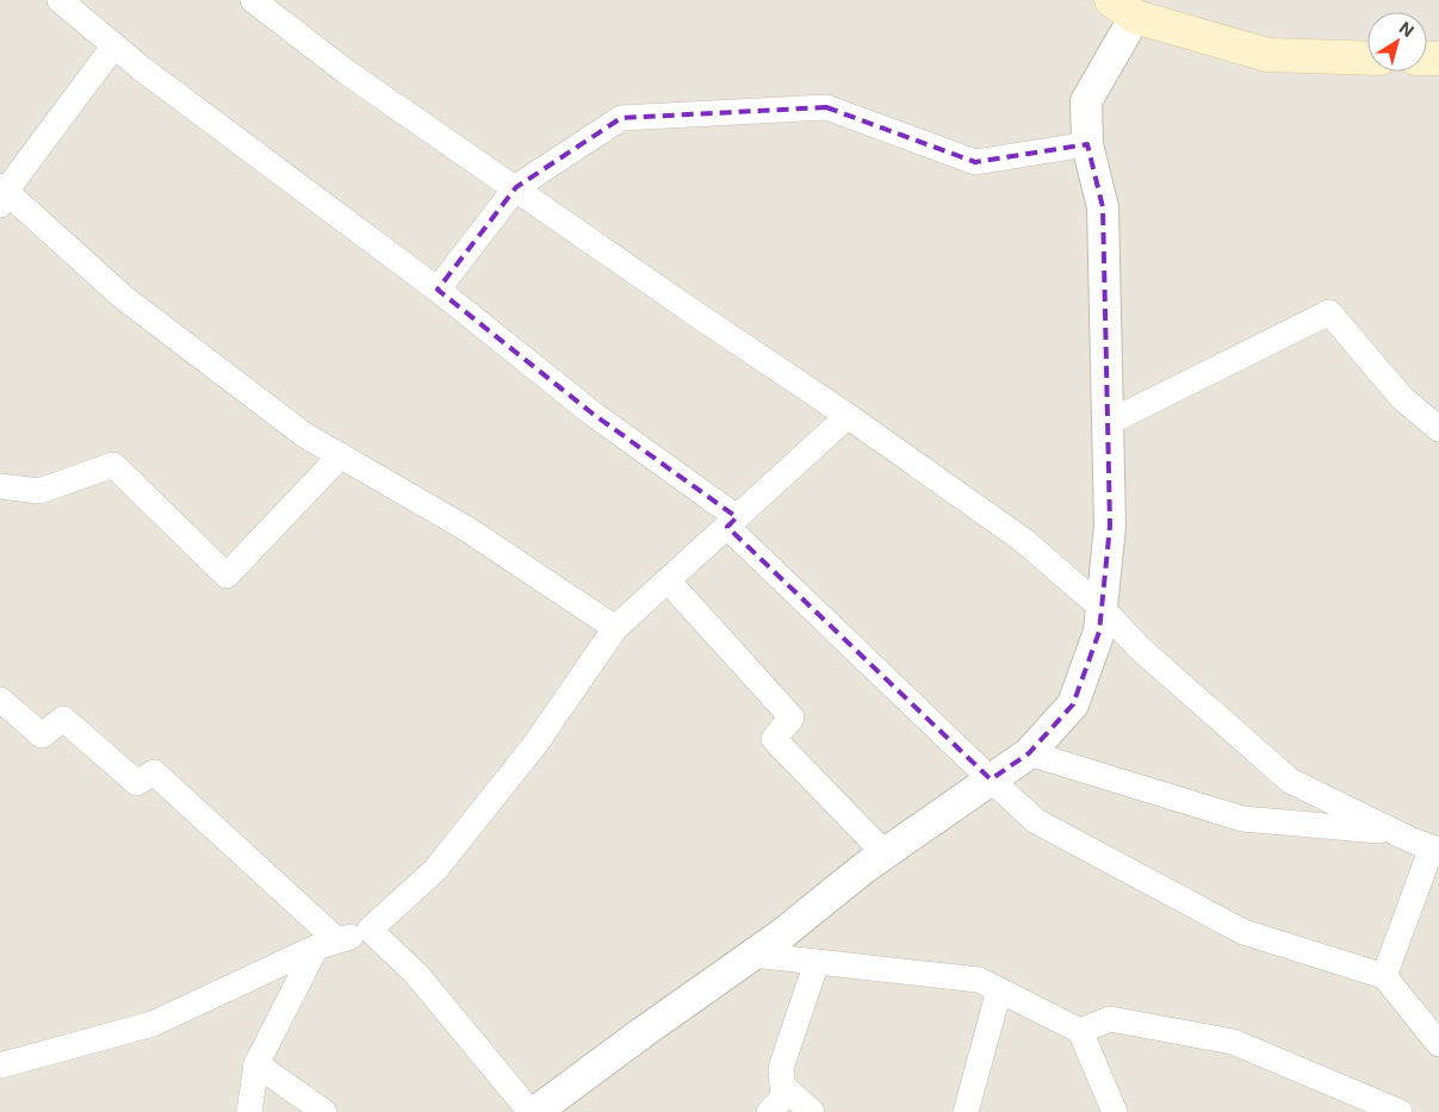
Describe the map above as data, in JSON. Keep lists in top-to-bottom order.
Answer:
{
  "north": "top right"
}
